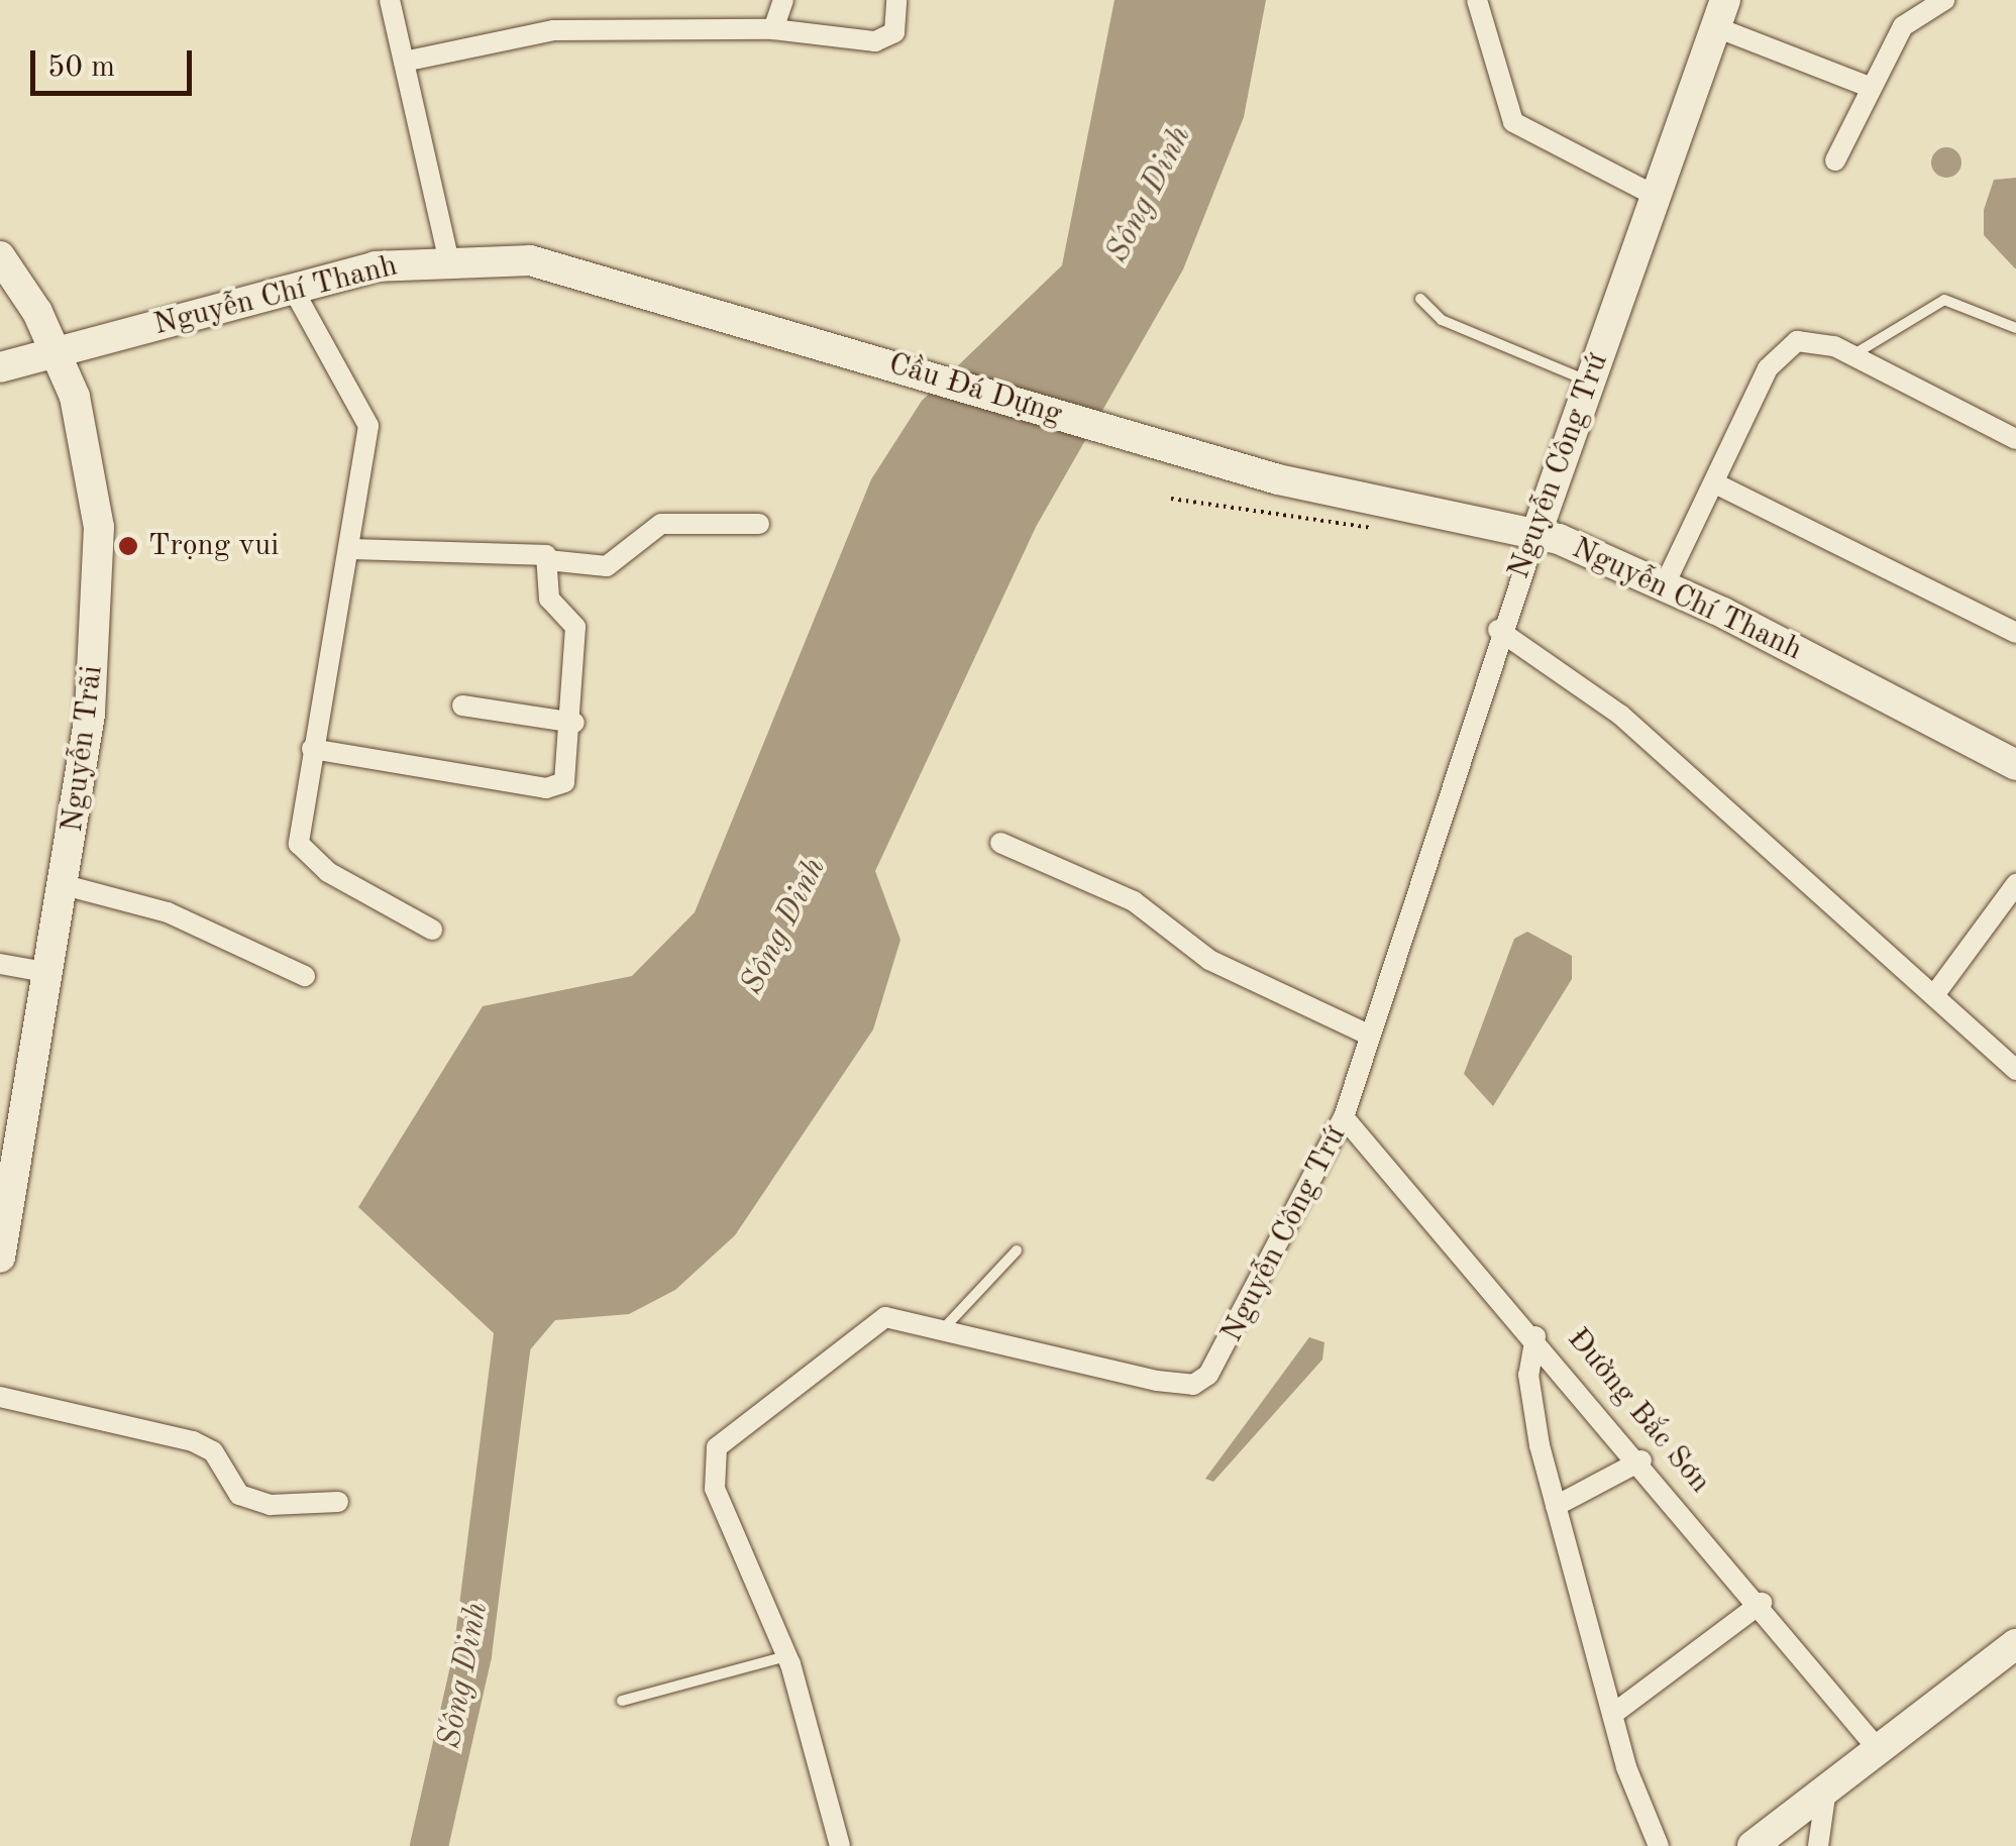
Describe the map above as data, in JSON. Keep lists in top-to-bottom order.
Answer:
{
  "streets": {
    "main road": [
      "Nguyễn Chí Thanh",
      "Cầu Đá Dựng",
      "Nguyễn Công Trứ",
      "Nguyễn Trãi"
    ],
    "street": ["Đường Bắc Sơn"]
  },
  "crossings": [
    ["Nguyễn Chí Thanh", "Cầu Đá Dựng"],
    ["Nguyễn Chí Thanh", "Nguyễn Công Trứ"],
    ["Nguyễn Chí Thanh", "Nguyễn Trãi"],
    ["Nguyễn Công Trứ", "Đường Bắc Sơn"]
  ],
  "water": ["Sông Dinh"],
  "places": ["Trọng vui"],
  "scale_bar": "50 m"
}
